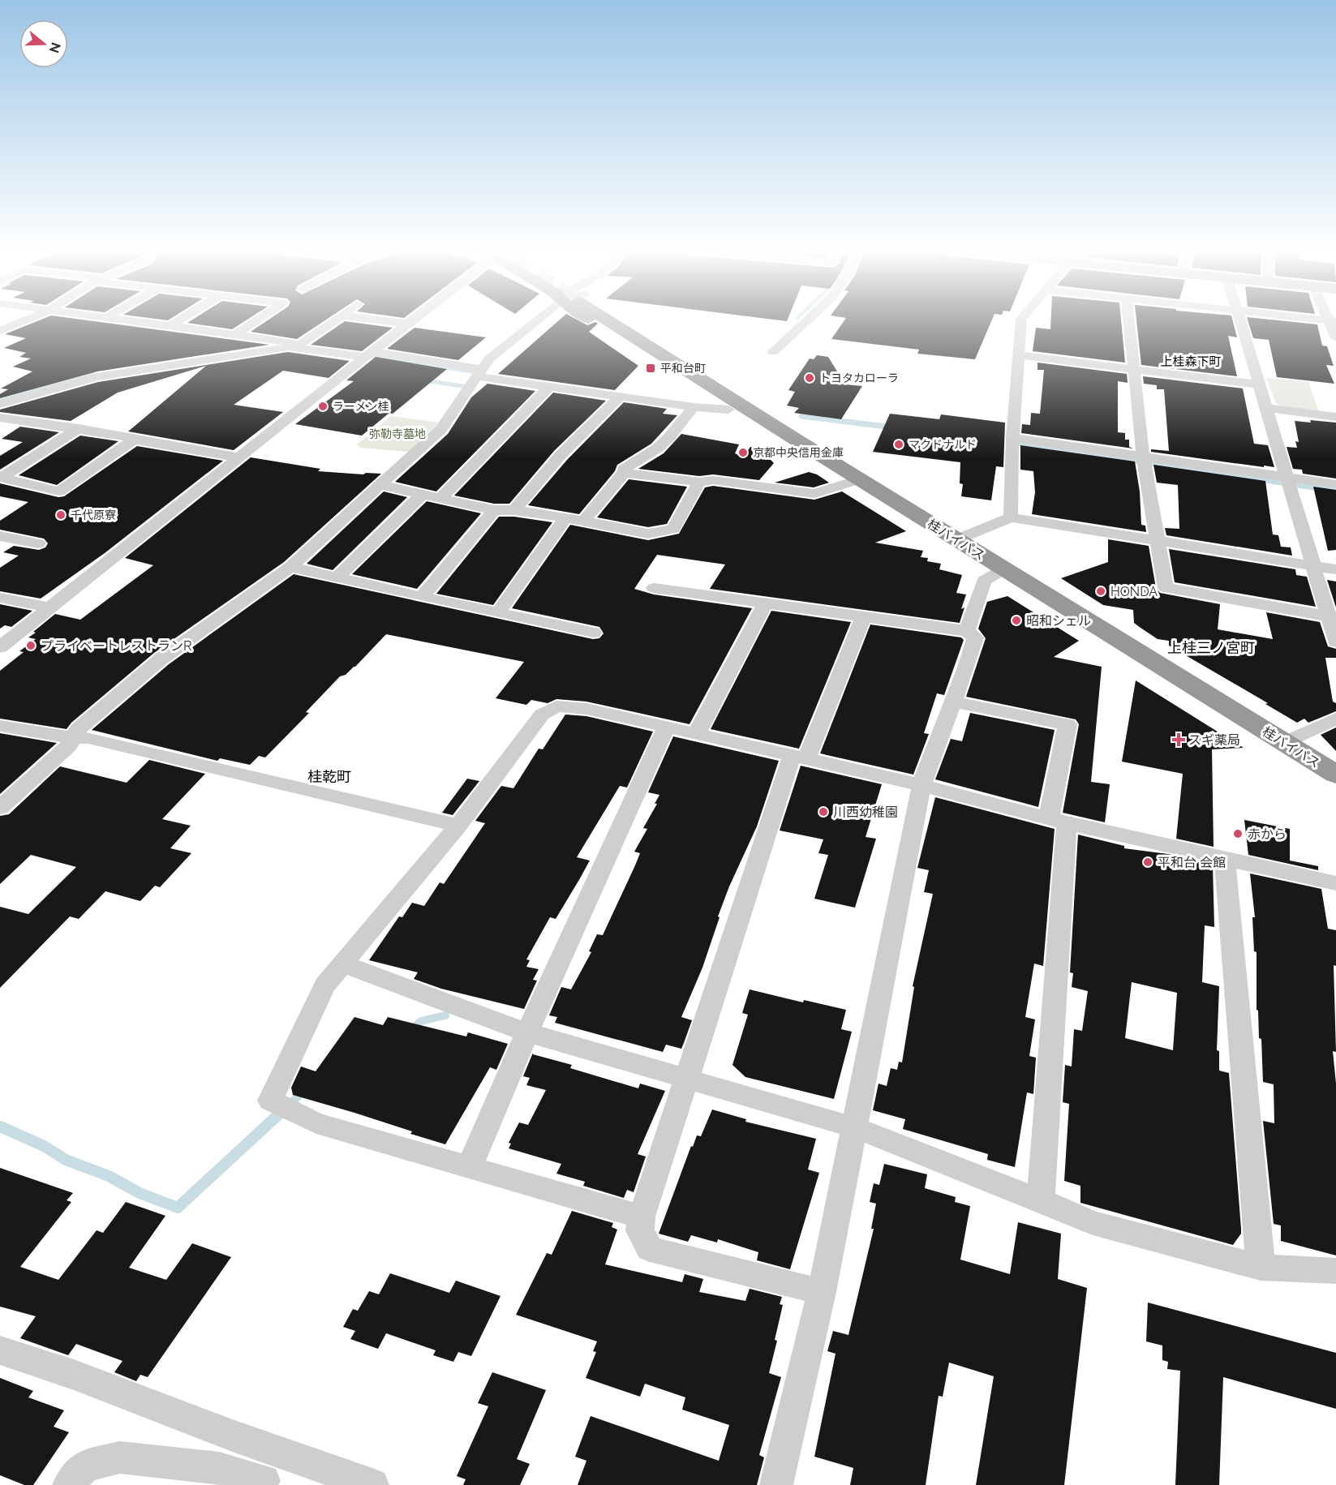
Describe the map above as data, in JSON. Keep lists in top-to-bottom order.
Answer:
{
  "streets": {
    "highway": ["桂バイパス"]
  },
  "districts": ["上桂森下町", "上桂三ノ宮町", "桂乾町"],
  "parks": ["弥勒寺墓地"],
  "places": {
    "transit": ["平和台町"],
    "other": [
      "トヨタカローラ",
      "ラーメン桂",
      "マクドナルド",
      "京都中央信用金庫",
      "千代原寮",
      "HONDA",
      "昭和シェル",
      "プライベートレストランR",
      "川西幼稚園",
      "赤から",
      "平和台 会館"
    ],
    "health": ["スギ薬局"]
  },
  "north": "right"
}
